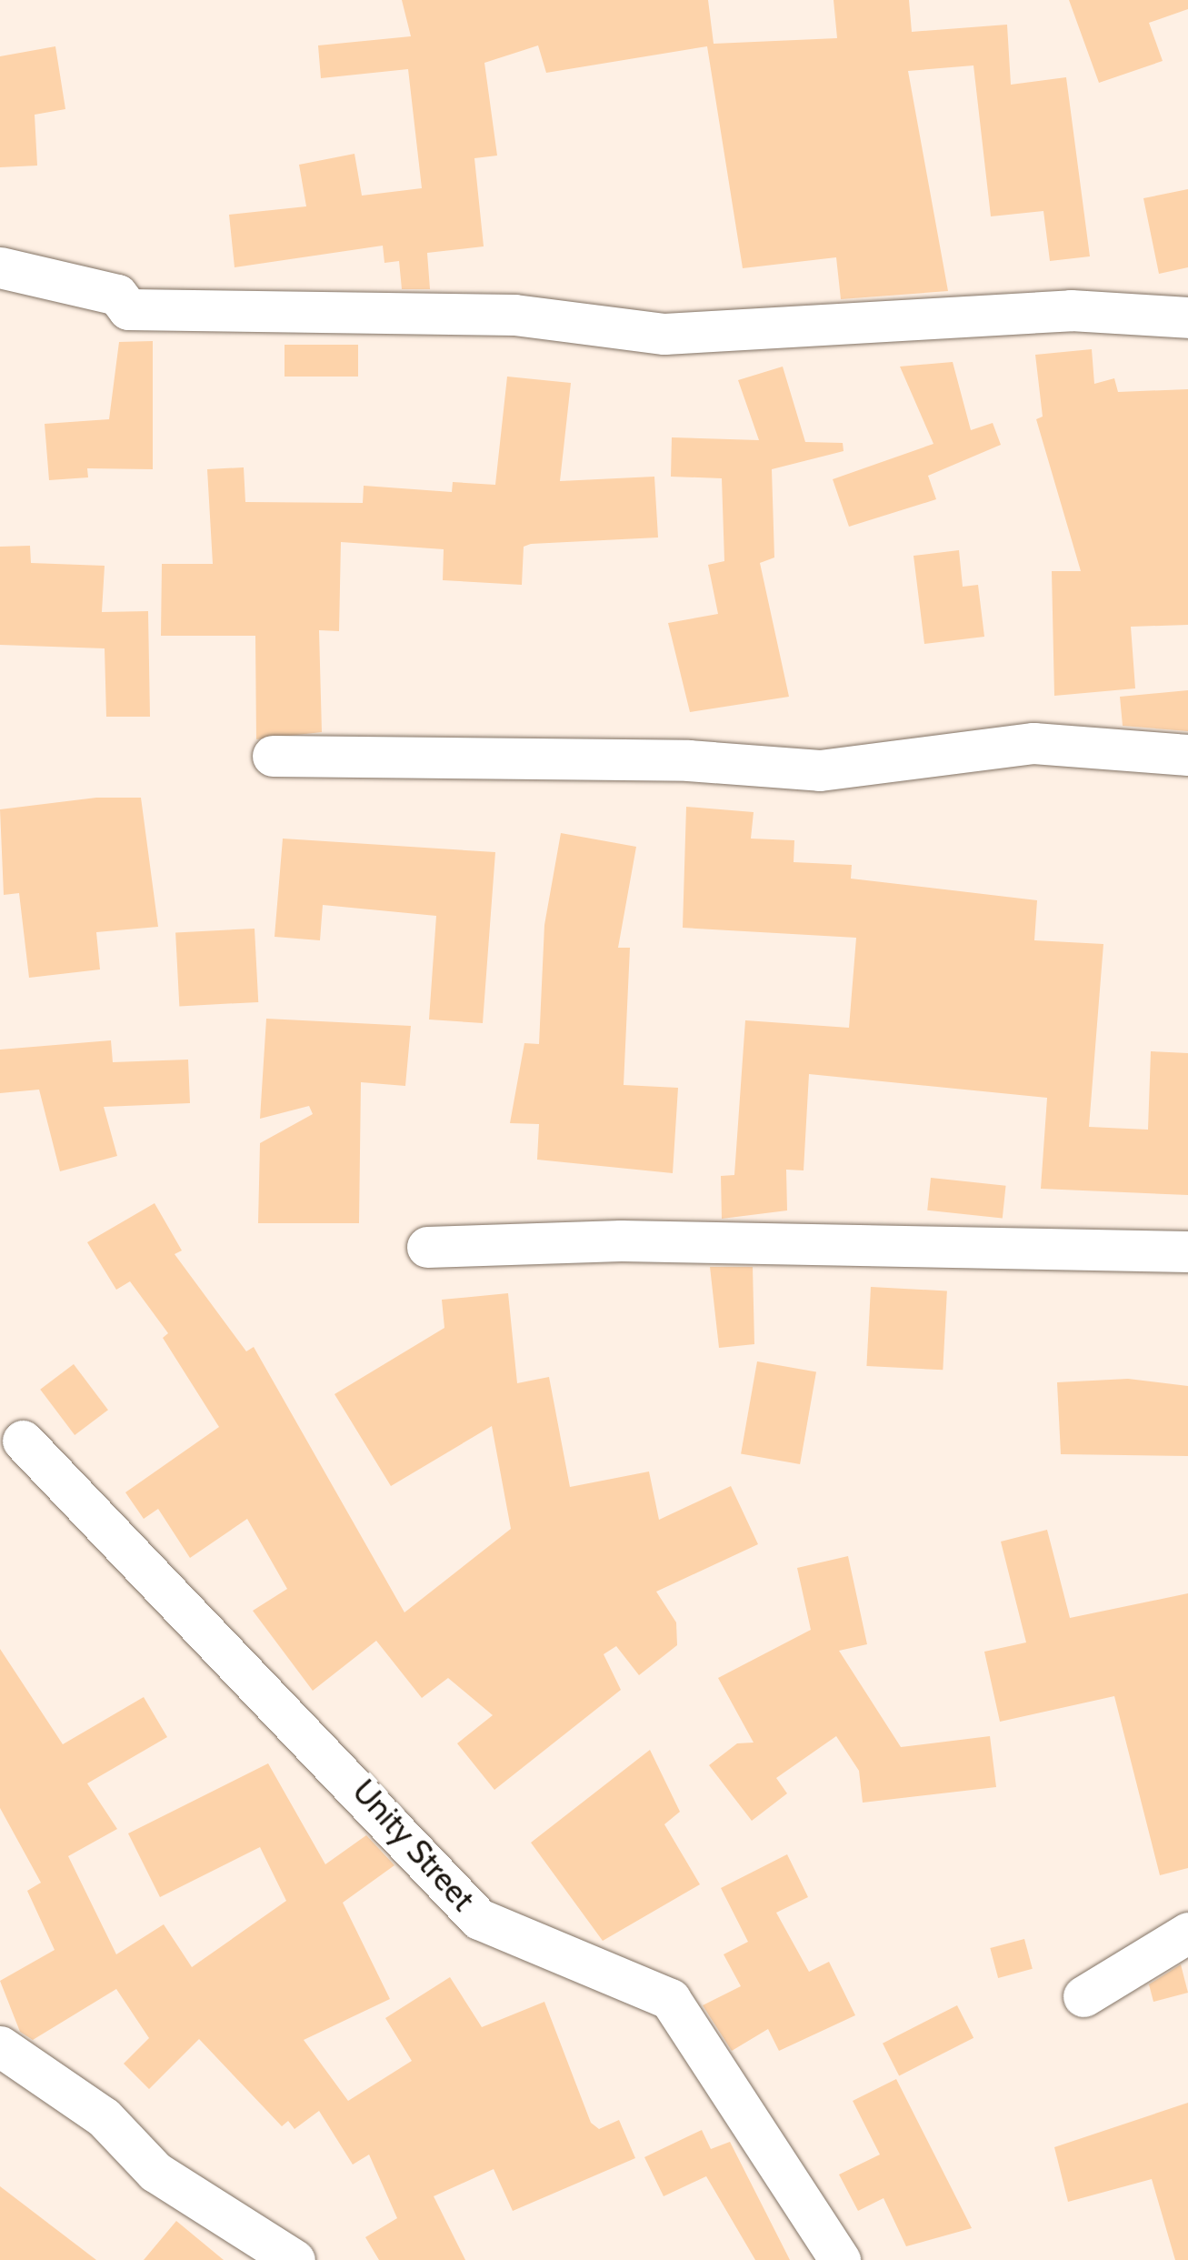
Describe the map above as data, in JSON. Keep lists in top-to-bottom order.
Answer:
{
  "streets": {
    "street": ["Unity Street"]
  }
}
